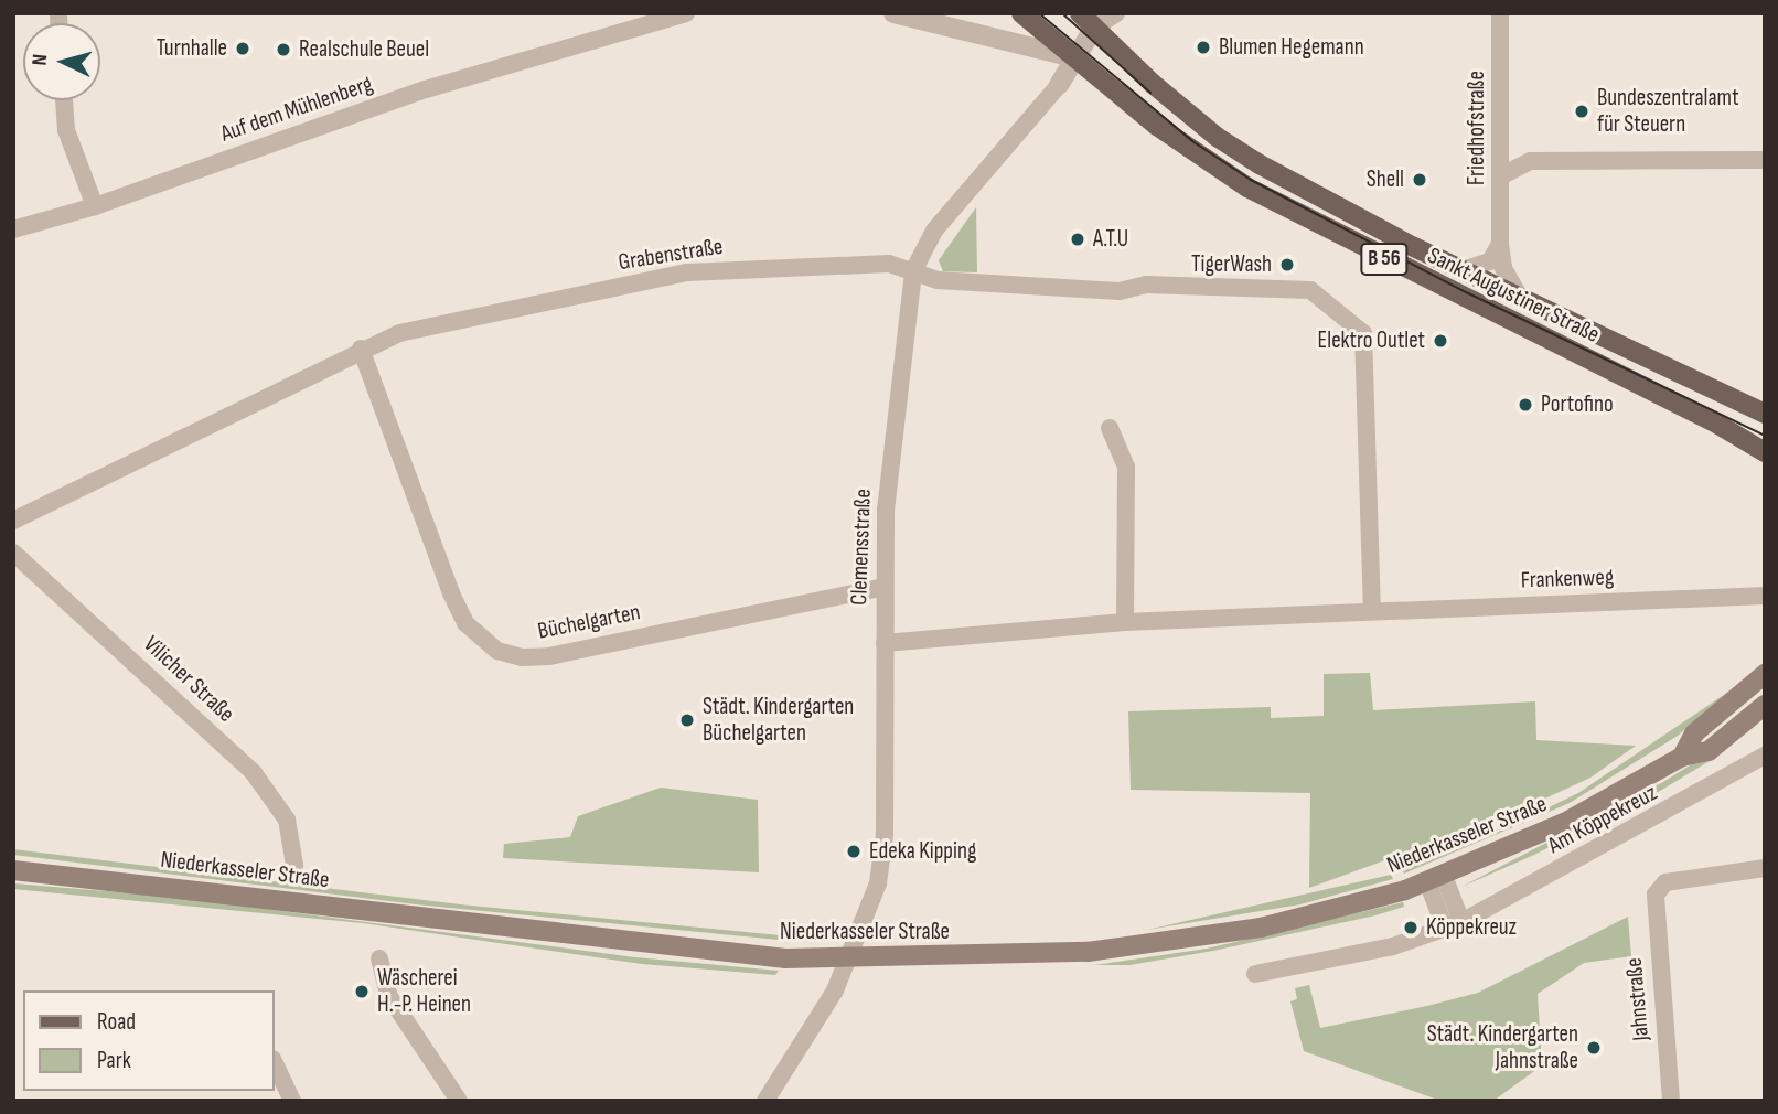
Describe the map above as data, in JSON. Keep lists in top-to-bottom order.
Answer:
{
  "streets": {
    "main road": ["B 56", "Sankt Augustiner Straße", "Niederkasseler Straße"],
    "street": [
      "Auf dem Mühlenberg",
      "Friedhofstraße",
      "Grabenstraße",
      "Clemensstraße",
      "Frankenweg",
      "Büchelgarten",
      "Vilicher Straße",
      "Am Köppekreuz",
      "Jahnstraße"
    ]
  },
  "crossings": [
    ["Friedhofstraße", "Sankt Augustiner Straße"],
    ["Grabenstraße", "Clemensstraße"],
    ["Grabenstraße", "Frankenweg"],
    ["Grabenstraße", "Büchelgarten"],
    ["Sankt Augustiner Straße", "Clemensstraße"],
    ["Clemensstraße", "Frankenweg"],
    ["Clemensstraße", "Büchelgarten"],
    ["Clemensstraße", "Niederkasseler Straße"]
  ],
  "places": [
    "Blumen Hegemann",
    "Turnhalle",
    "Realschule Beuel",
    "Bundeszentralamt für Steuern",
    "Shell",
    "A.T.U",
    "TigerWash",
    "Elektro Outlet",
    "Portofino",
    "Städt. Kindergarten Büchelgarten",
    "Edeka Kipping",
    "Köppekreuz",
    "Wäscherei H.-P. Heinen",
    "Städt. Kindergarten Jahnstraße"
  ],
  "legend": ["Road", "Park"],
  "north": "left"
}
